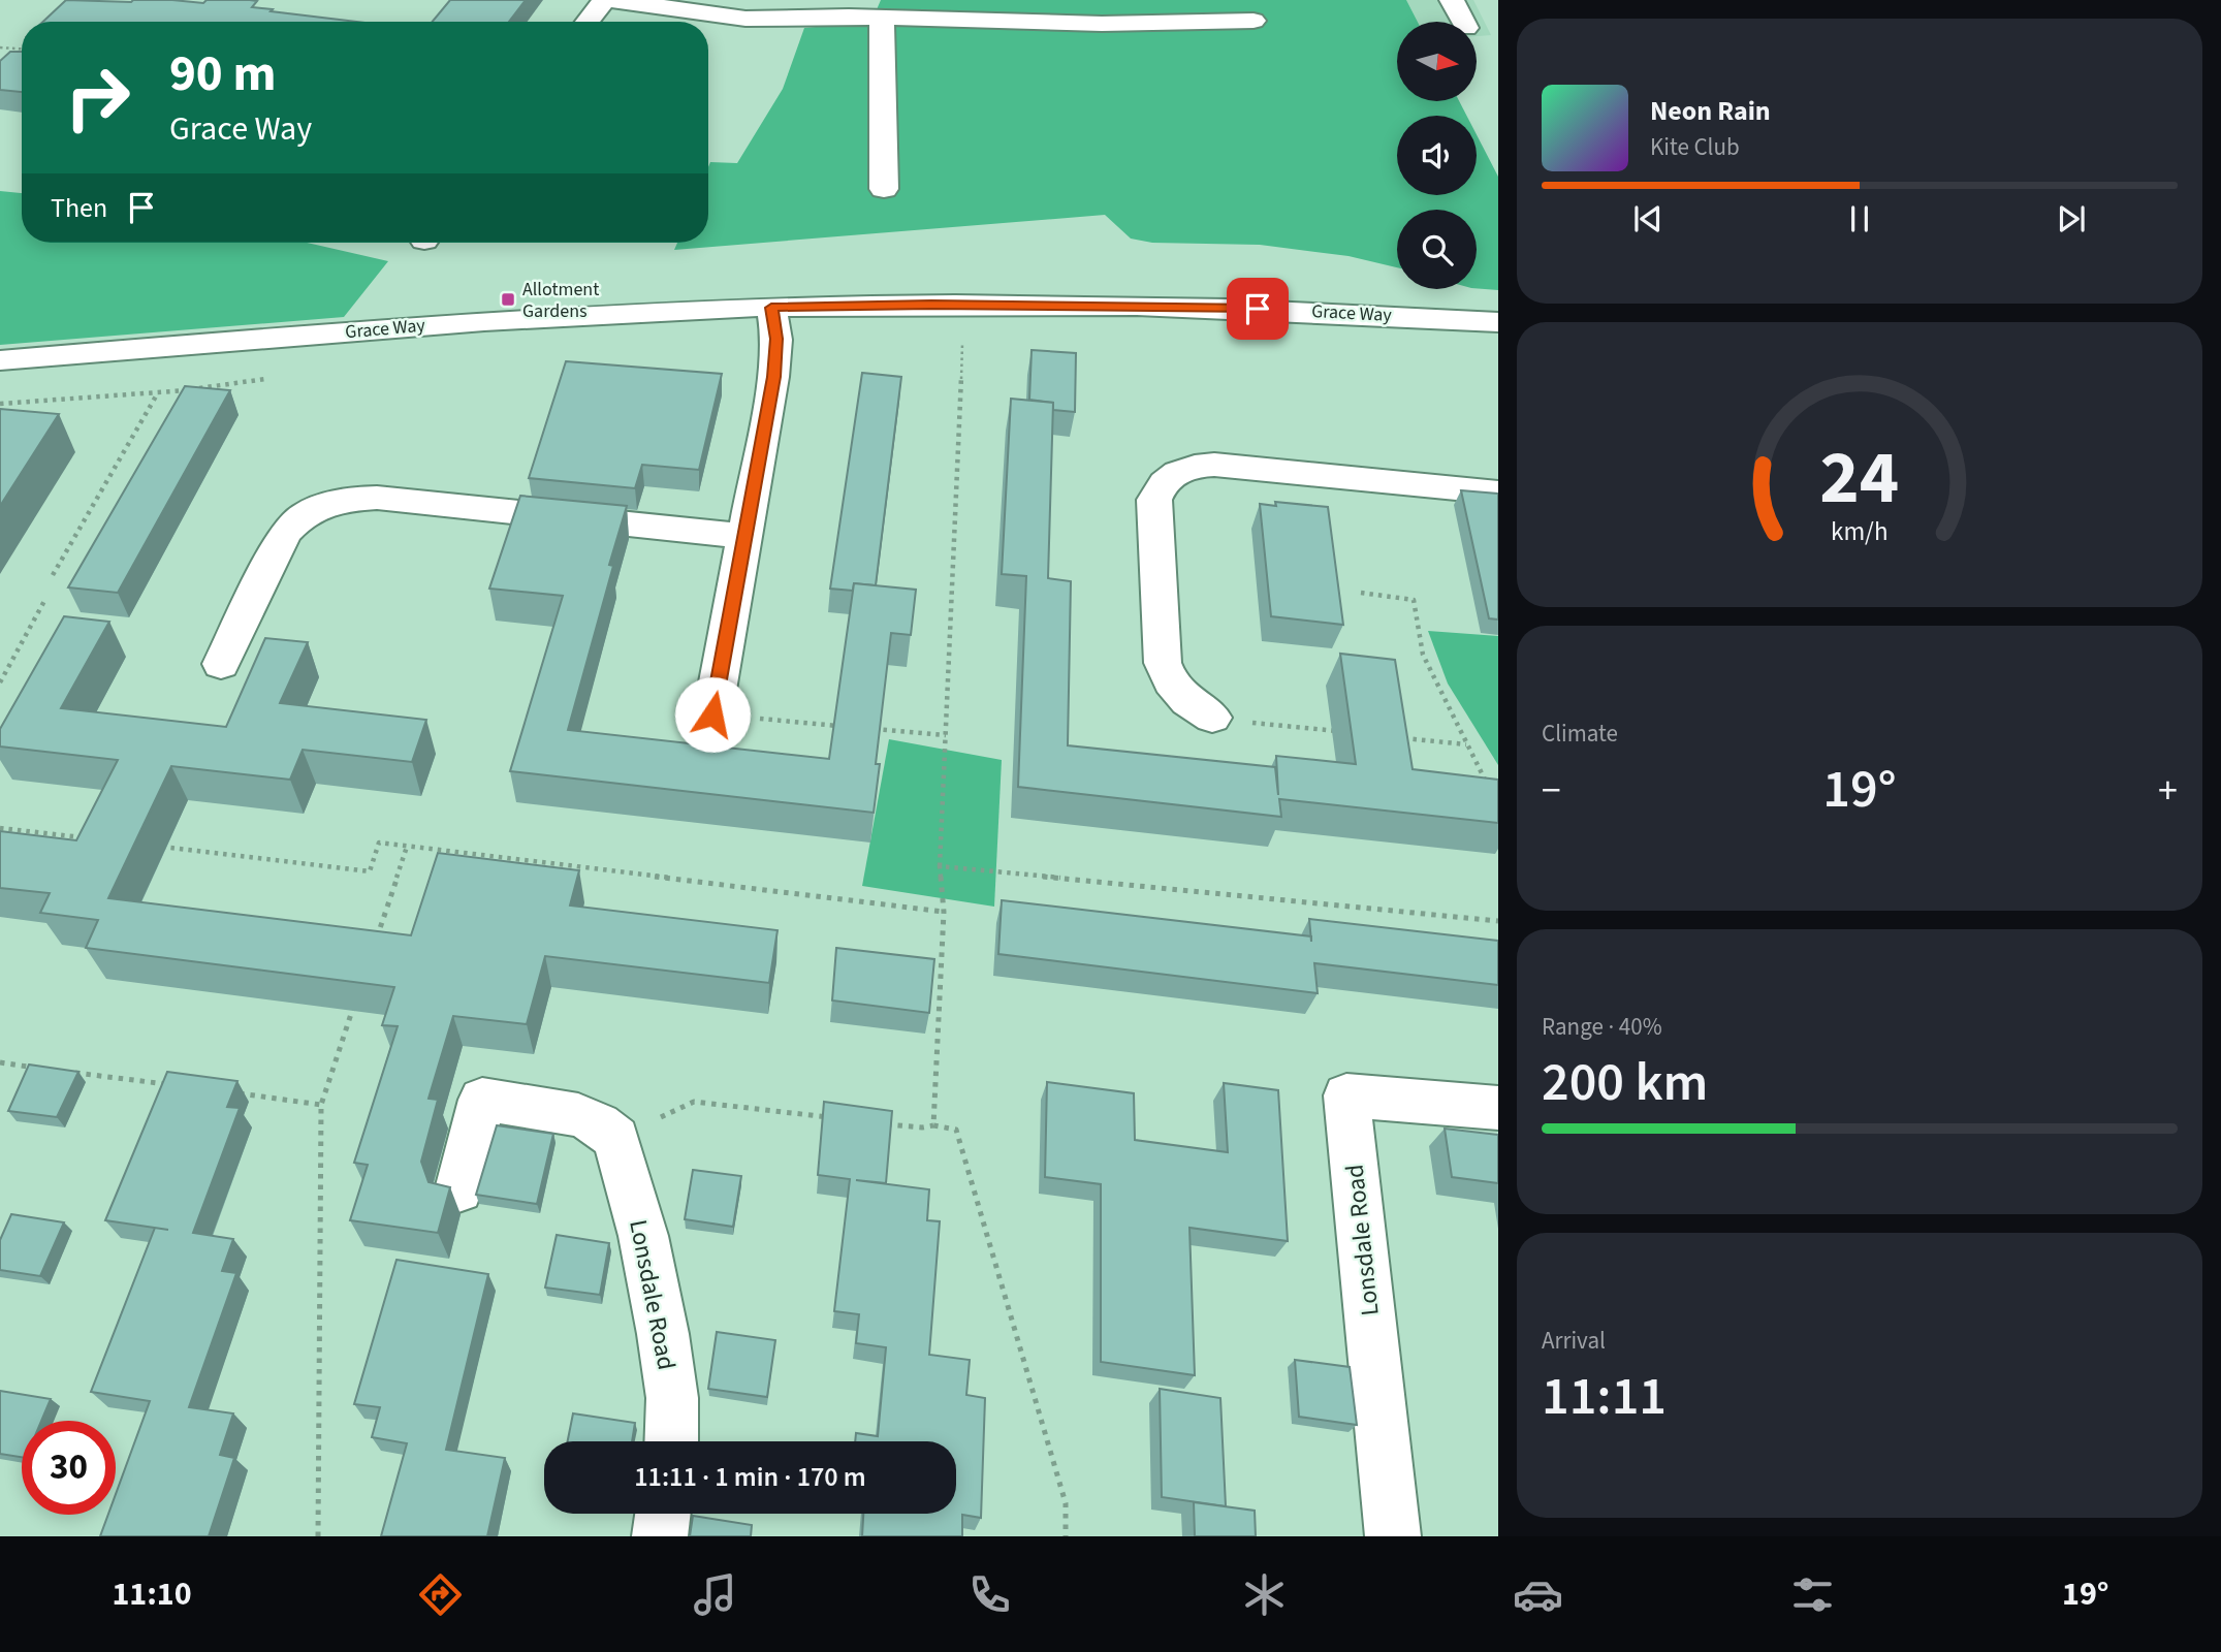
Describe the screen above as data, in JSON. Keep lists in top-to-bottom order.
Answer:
{
  "streets": {
    "street": ["Grace Way", "Lonsdale Road"]
  },
  "places": {
    "transit": ["Allotment Gardens"]
  },
  "north": "right",
  "page": {
    "turn": ["90 m", "Grace Way"],
    "song": ["Neon Rain", "Kite Club"],
    "then": "Then",
    "tile": [
      "Climate",
      ["Range · 40%", "200 km"],
      ["Arrival", "11:11"]
    ],
    "heat": ["−", "19°", "+"],
    "limit": "30",
    "trip": "11:11 · 1 min · 170 m",
    "tabs": ["11:10", "19°"],
    "gauge": ["24", "km/h"]
  }
}
